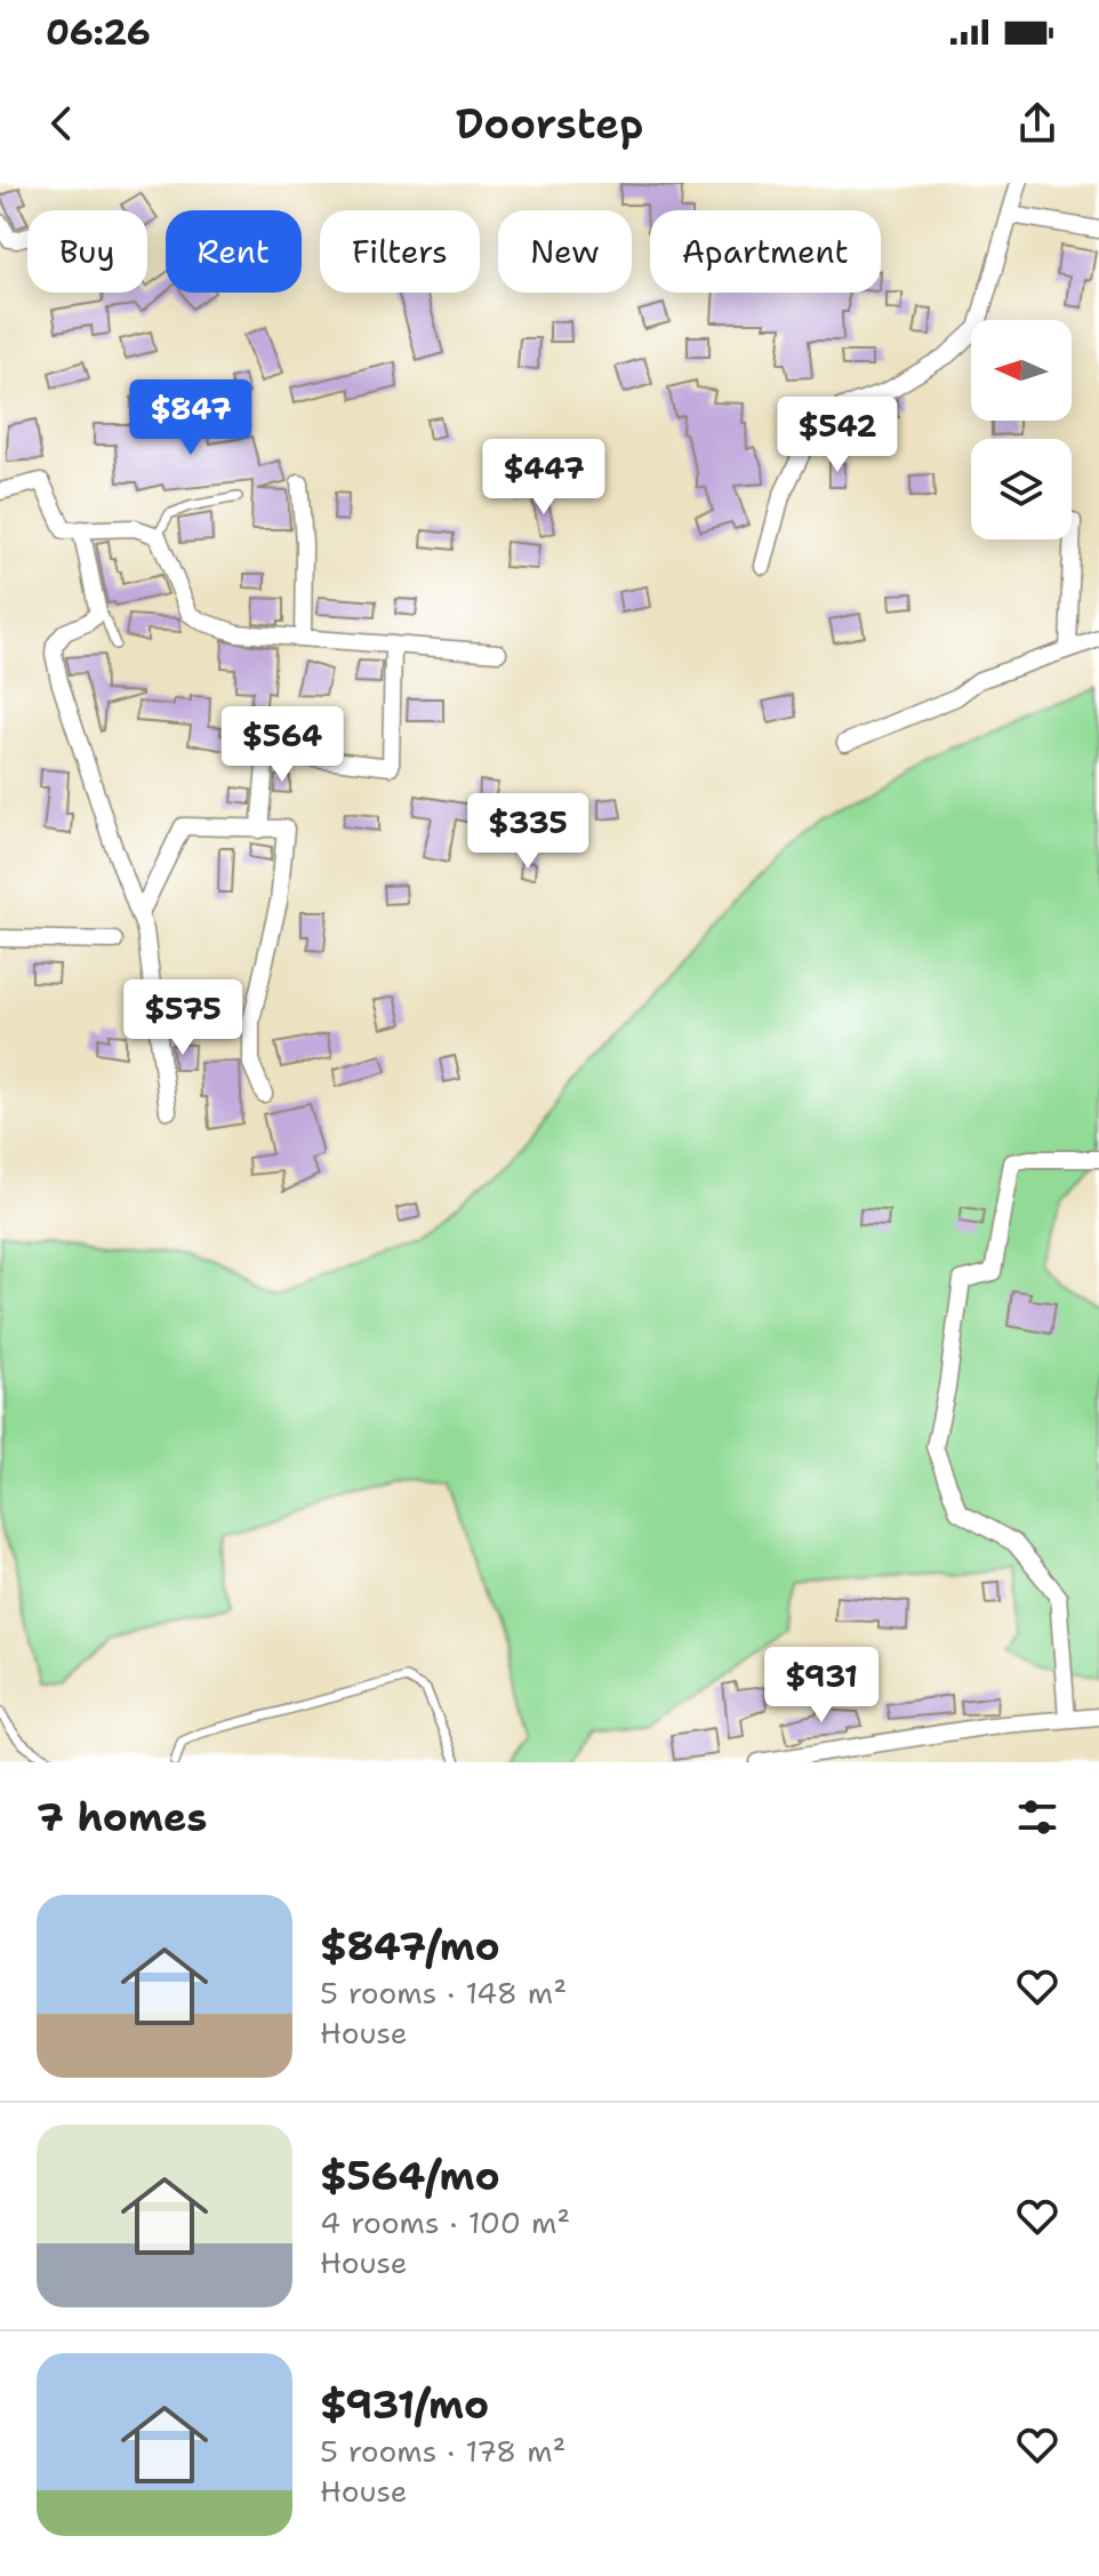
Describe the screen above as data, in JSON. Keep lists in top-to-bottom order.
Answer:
{
  "north": "left",
  "page": {
    "status": "06:26",
    "header": "Doorstep",
    "chip": [
      "Buy",
      "Rent",
      "Filters",
      "New",
      "Apartment"
    ],
    "price": [
      "$847",
      "$542",
      "$447",
      "$564",
      "$335",
      "$575",
      "$931"
    ],
    "heading": "7 homes",
    "list": [
      {
        "name": "$847/mo",
        "note": "5 rooms · 148 m² · House"
      },
      {
        "name": "$564/mo",
        "note": "4 rooms · 100 m² · House"
      },
      {
        "name": "$931/mo",
        "note": "5 rooms · 178 m² · House"
      }
    ]
  }
}
